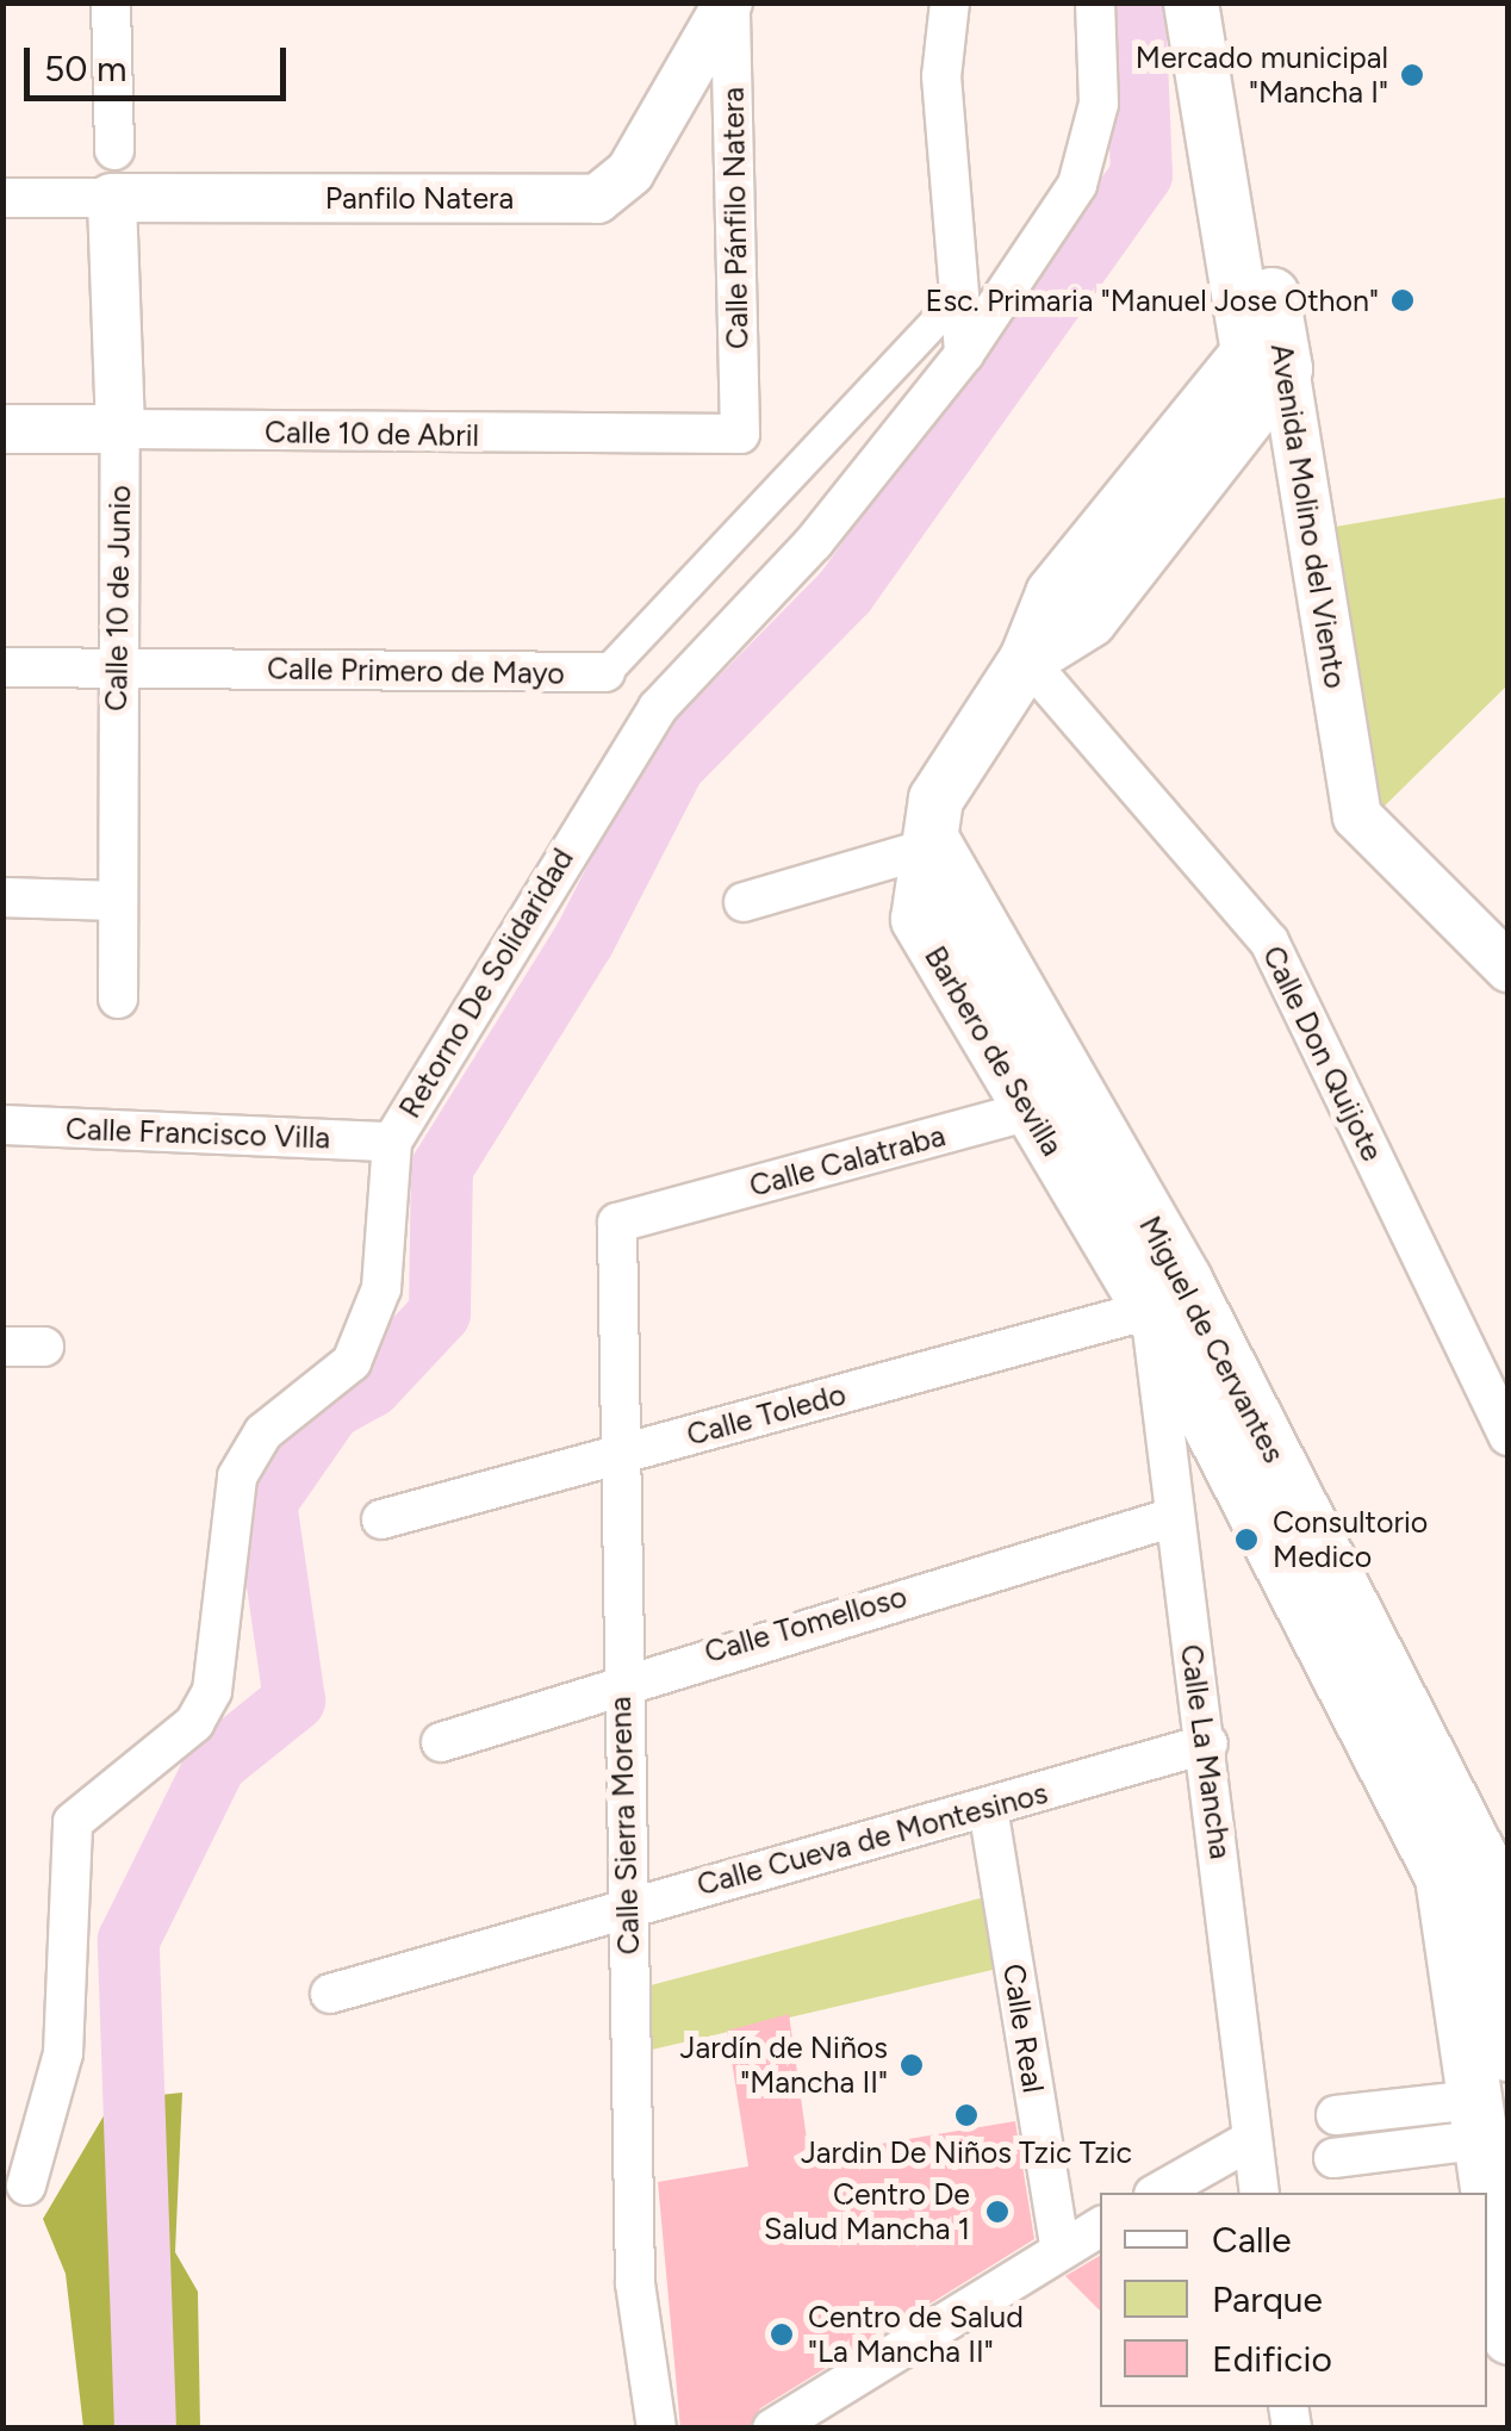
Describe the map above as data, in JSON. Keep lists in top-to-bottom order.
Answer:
{
  "streets": {
    "main road": ["Avenida Molino del Viento", "Barbero de Sevilla", "Miguel de Cervantes"],
    "street": [
      "Panfilo Natera",
      "Calle Pánfilo Natera",
      "Calle 10 de Abril",
      "Calle 10 de Junio",
      "Calle Primero de Mayo",
      "Retorno De Solidaridad",
      "Calle Don Quijote",
      "Calle Francisco Villa",
      "Calle Calatraba",
      "Calle Toledo",
      "Calle Tomelloso",
      "Calle La Mancha",
      "Calle Sierra Morena",
      "Calle Cueva de Montesinos",
      "Calle Real"
    ]
  },
  "crossings": [
    ["Panfilo Natera", "Calle Pánfilo Natera"],
    ["Panfilo Natera", "Calle 10 de Junio"],
    ["Calle Pánfilo Natera", "Calle 10 de Abril"],
    ["Calle 10 de Abril", "Calle 10 de Junio"],
    ["Avenida Molino del Viento", "Barbero de Sevilla"],
    ["Calle 10 de Junio", "Calle Primero de Mayo"],
    ["Retorno De Solidaridad", "Calle Francisco Villa"],
    ["Barbero de Sevilla", "Calle Don Quijote"],
    ["Barbero de Sevilla", "Calle Calatraba"],
    ["Barbero de Sevilla", "Miguel de Cervantes"],
    ["Barbero de Sevilla", "Calle Toledo"],
    ["Barbero de Sevilla", "Calle La Mancha"],
    ["Calle Calatraba", "Miguel de Cervantes"],
    ["Calle Calatraba", "Calle Sierra Morena"],
    ["Calle Toledo", "Calle La Mancha"],
    ["Calle Toledo", "Calle Sierra Morena"],
    ["Calle Tomelloso", "Calle La Mancha"],
    ["Calle Tomelloso", "Calle Sierra Morena"],
    ["Calle La Mancha", "Calle Cueva de Montesinos"],
    ["Calle Sierra Morena", "Calle Cueva de Montesinos"],
    ["Calle Cueva de Montesinos", "Calle Real"]
  ],
  "places": [
    "Mercado municipal \"Mancha I\"",
    "Esc. Primaria \"Manuel Jose Othon\"",
    "Consultorio Medico",
    "Jardín de Niños \"Mancha II\"",
    "Jardin De Niños Tzic Tzic",
    "Centro De Salud Mancha 1",
    "Centro de Salud \"La Mancha II\""
  ],
  "legend": ["Calle", "Parque", "Edificio"],
  "scale_bar": "50 m"
}
